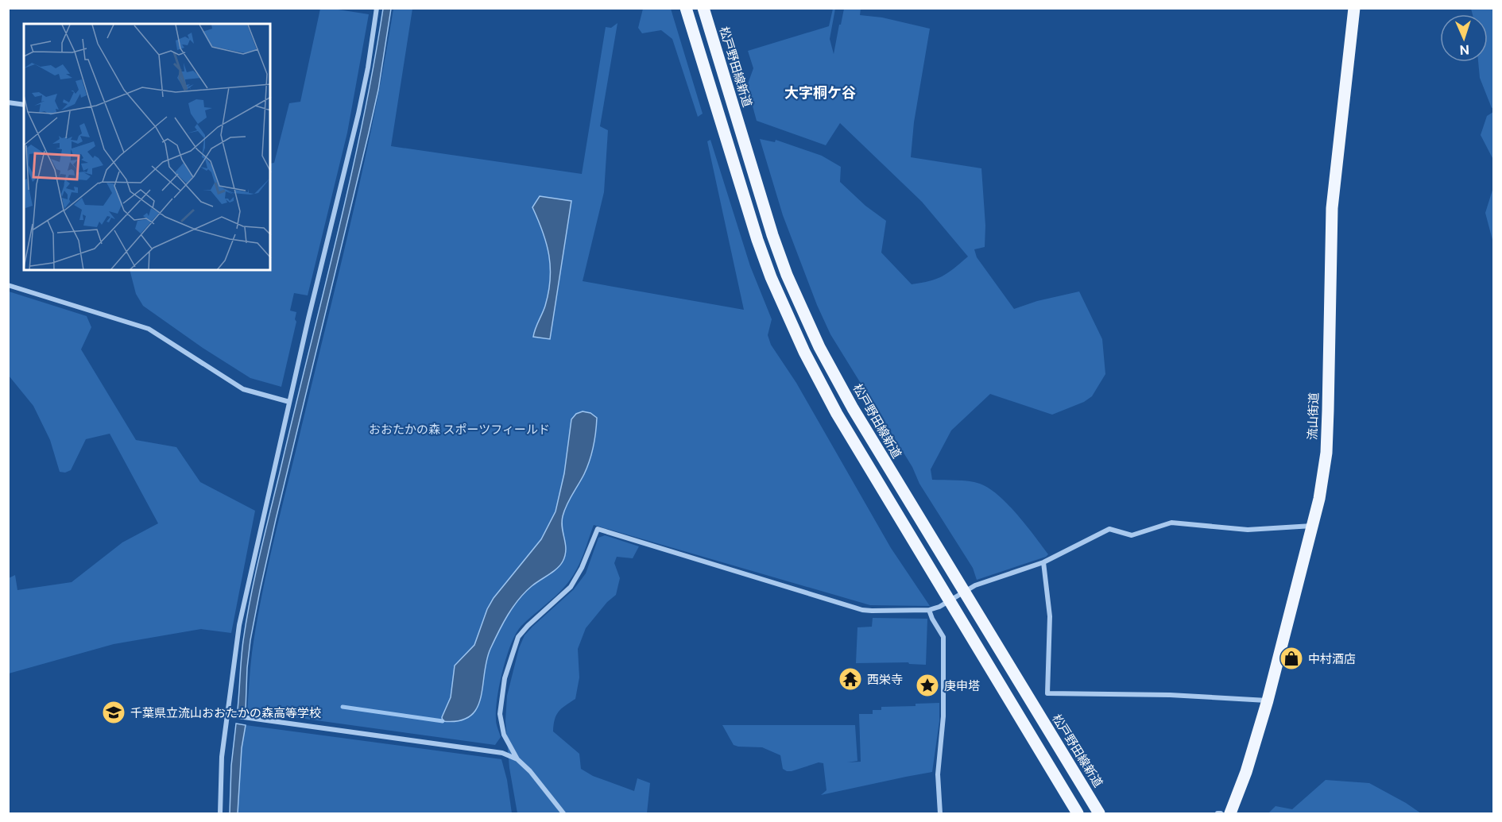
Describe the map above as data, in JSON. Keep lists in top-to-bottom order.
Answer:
{
  "streets": {
    "main road": ["松戸野田線新道", "流山街道"]
  },
  "districts": ["大字桐ケ谷"],
  "parks": ["おおたかの森 スポーツフィールド"],
  "places": {
    "shop": ["中村酒店"],
    "temple": ["西栄寺"],
    "place": ["庚申塔"],
    "school or university": ["千葉県立流山おおたかの森高等学校"]
  },
  "north": "bottom"
}
